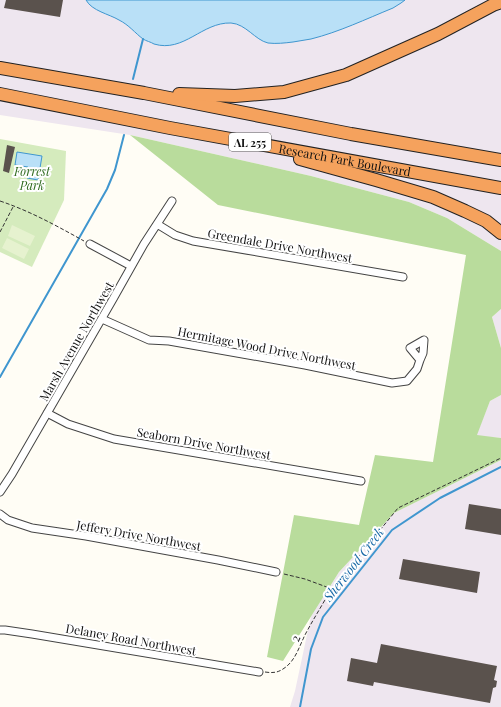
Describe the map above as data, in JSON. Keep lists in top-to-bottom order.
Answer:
{
  "streets": {
    "highway": ["AL 255", "Research Park Boulevard"],
    "street": [
      "Greendale Drive Northwest",
      "Marsh Avenue Northwest",
      "Hermitage Wood Drive Northwest",
      "Seaborn Drive Northwest",
      "Jeffery Drive Northwest",
      "Delaney Road Northwest"
    ],
    "path": ["2"]
  },
  "crossings": [
    ["Greendale Drive Northwest", "Marsh Avenue Northwest"],
    ["Marsh Avenue Northwest", "Hermitage Wood Drive Northwest"],
    ["Marsh Avenue Northwest", "Seaborn Drive Northwest"],
    ["2", "Delaney Road Northwest"]
  ],
  "water": ["Sherwood Creek"],
  "parks": ["Forrest Park"]
}
